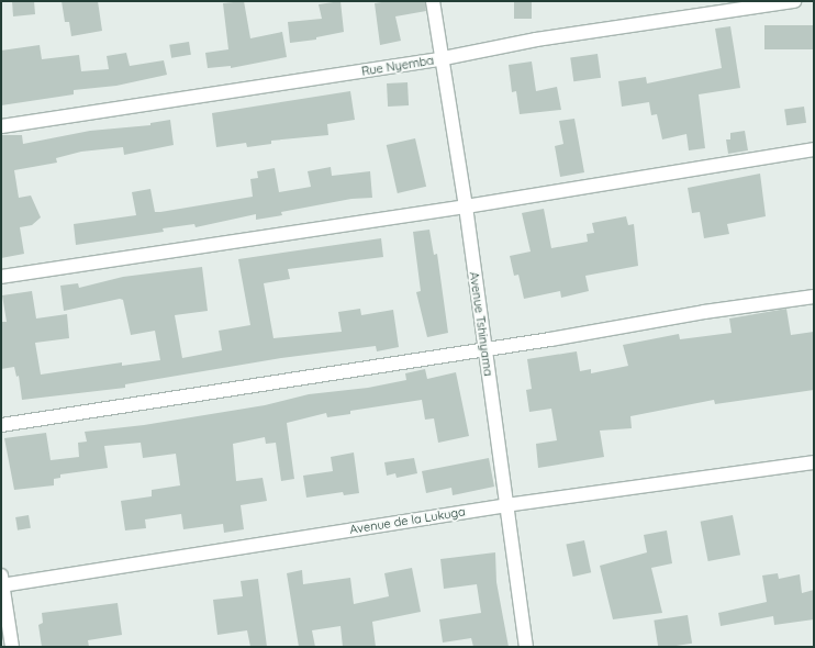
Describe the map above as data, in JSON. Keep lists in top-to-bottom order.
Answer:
{
  "streets": {
    "street": ["Rue Nyemba", "Avenue Tshinyama", "Avenue de la Lukuga"]
  },
  "crossings": [
    ["Rue Nyemba", "Avenue Tshinyama"],
    ["Avenue Tshinyama", "Avenue de la Lukuga"]
  ]
}
